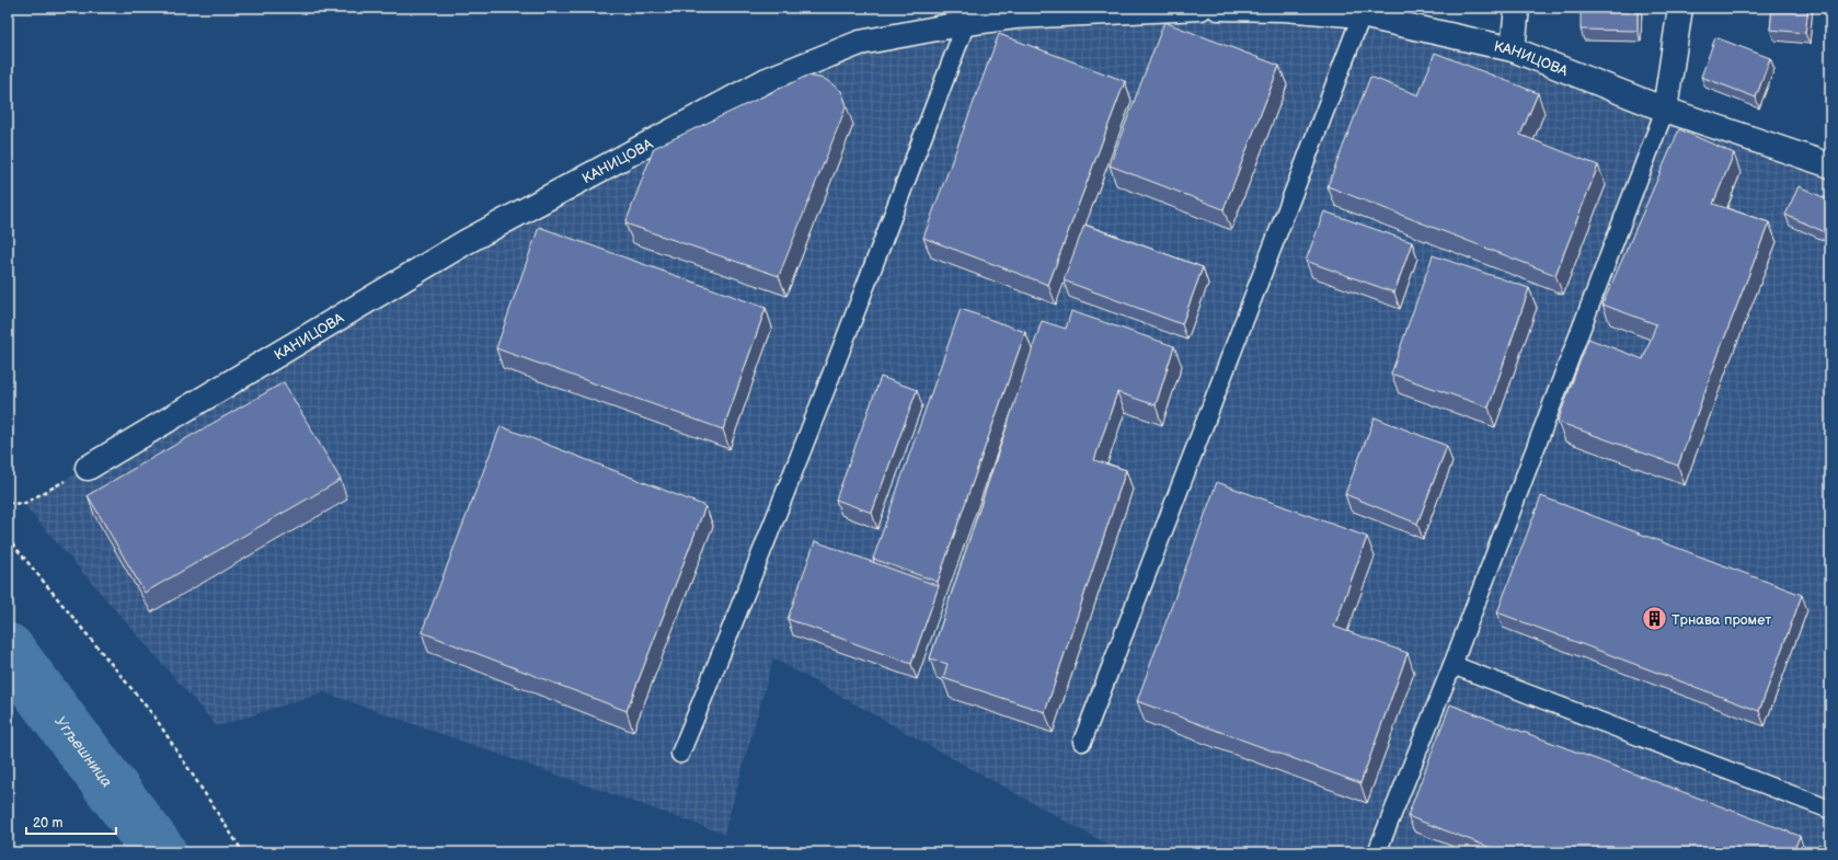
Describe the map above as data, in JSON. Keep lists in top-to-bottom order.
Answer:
{
  "streets": {
    "street": ["КАНИЦОВА"]
  },
  "water": ["Угљешница"],
  "places": {
    "building": ["Трнава промет"]
  },
  "scale_bar": "20 m"
}
